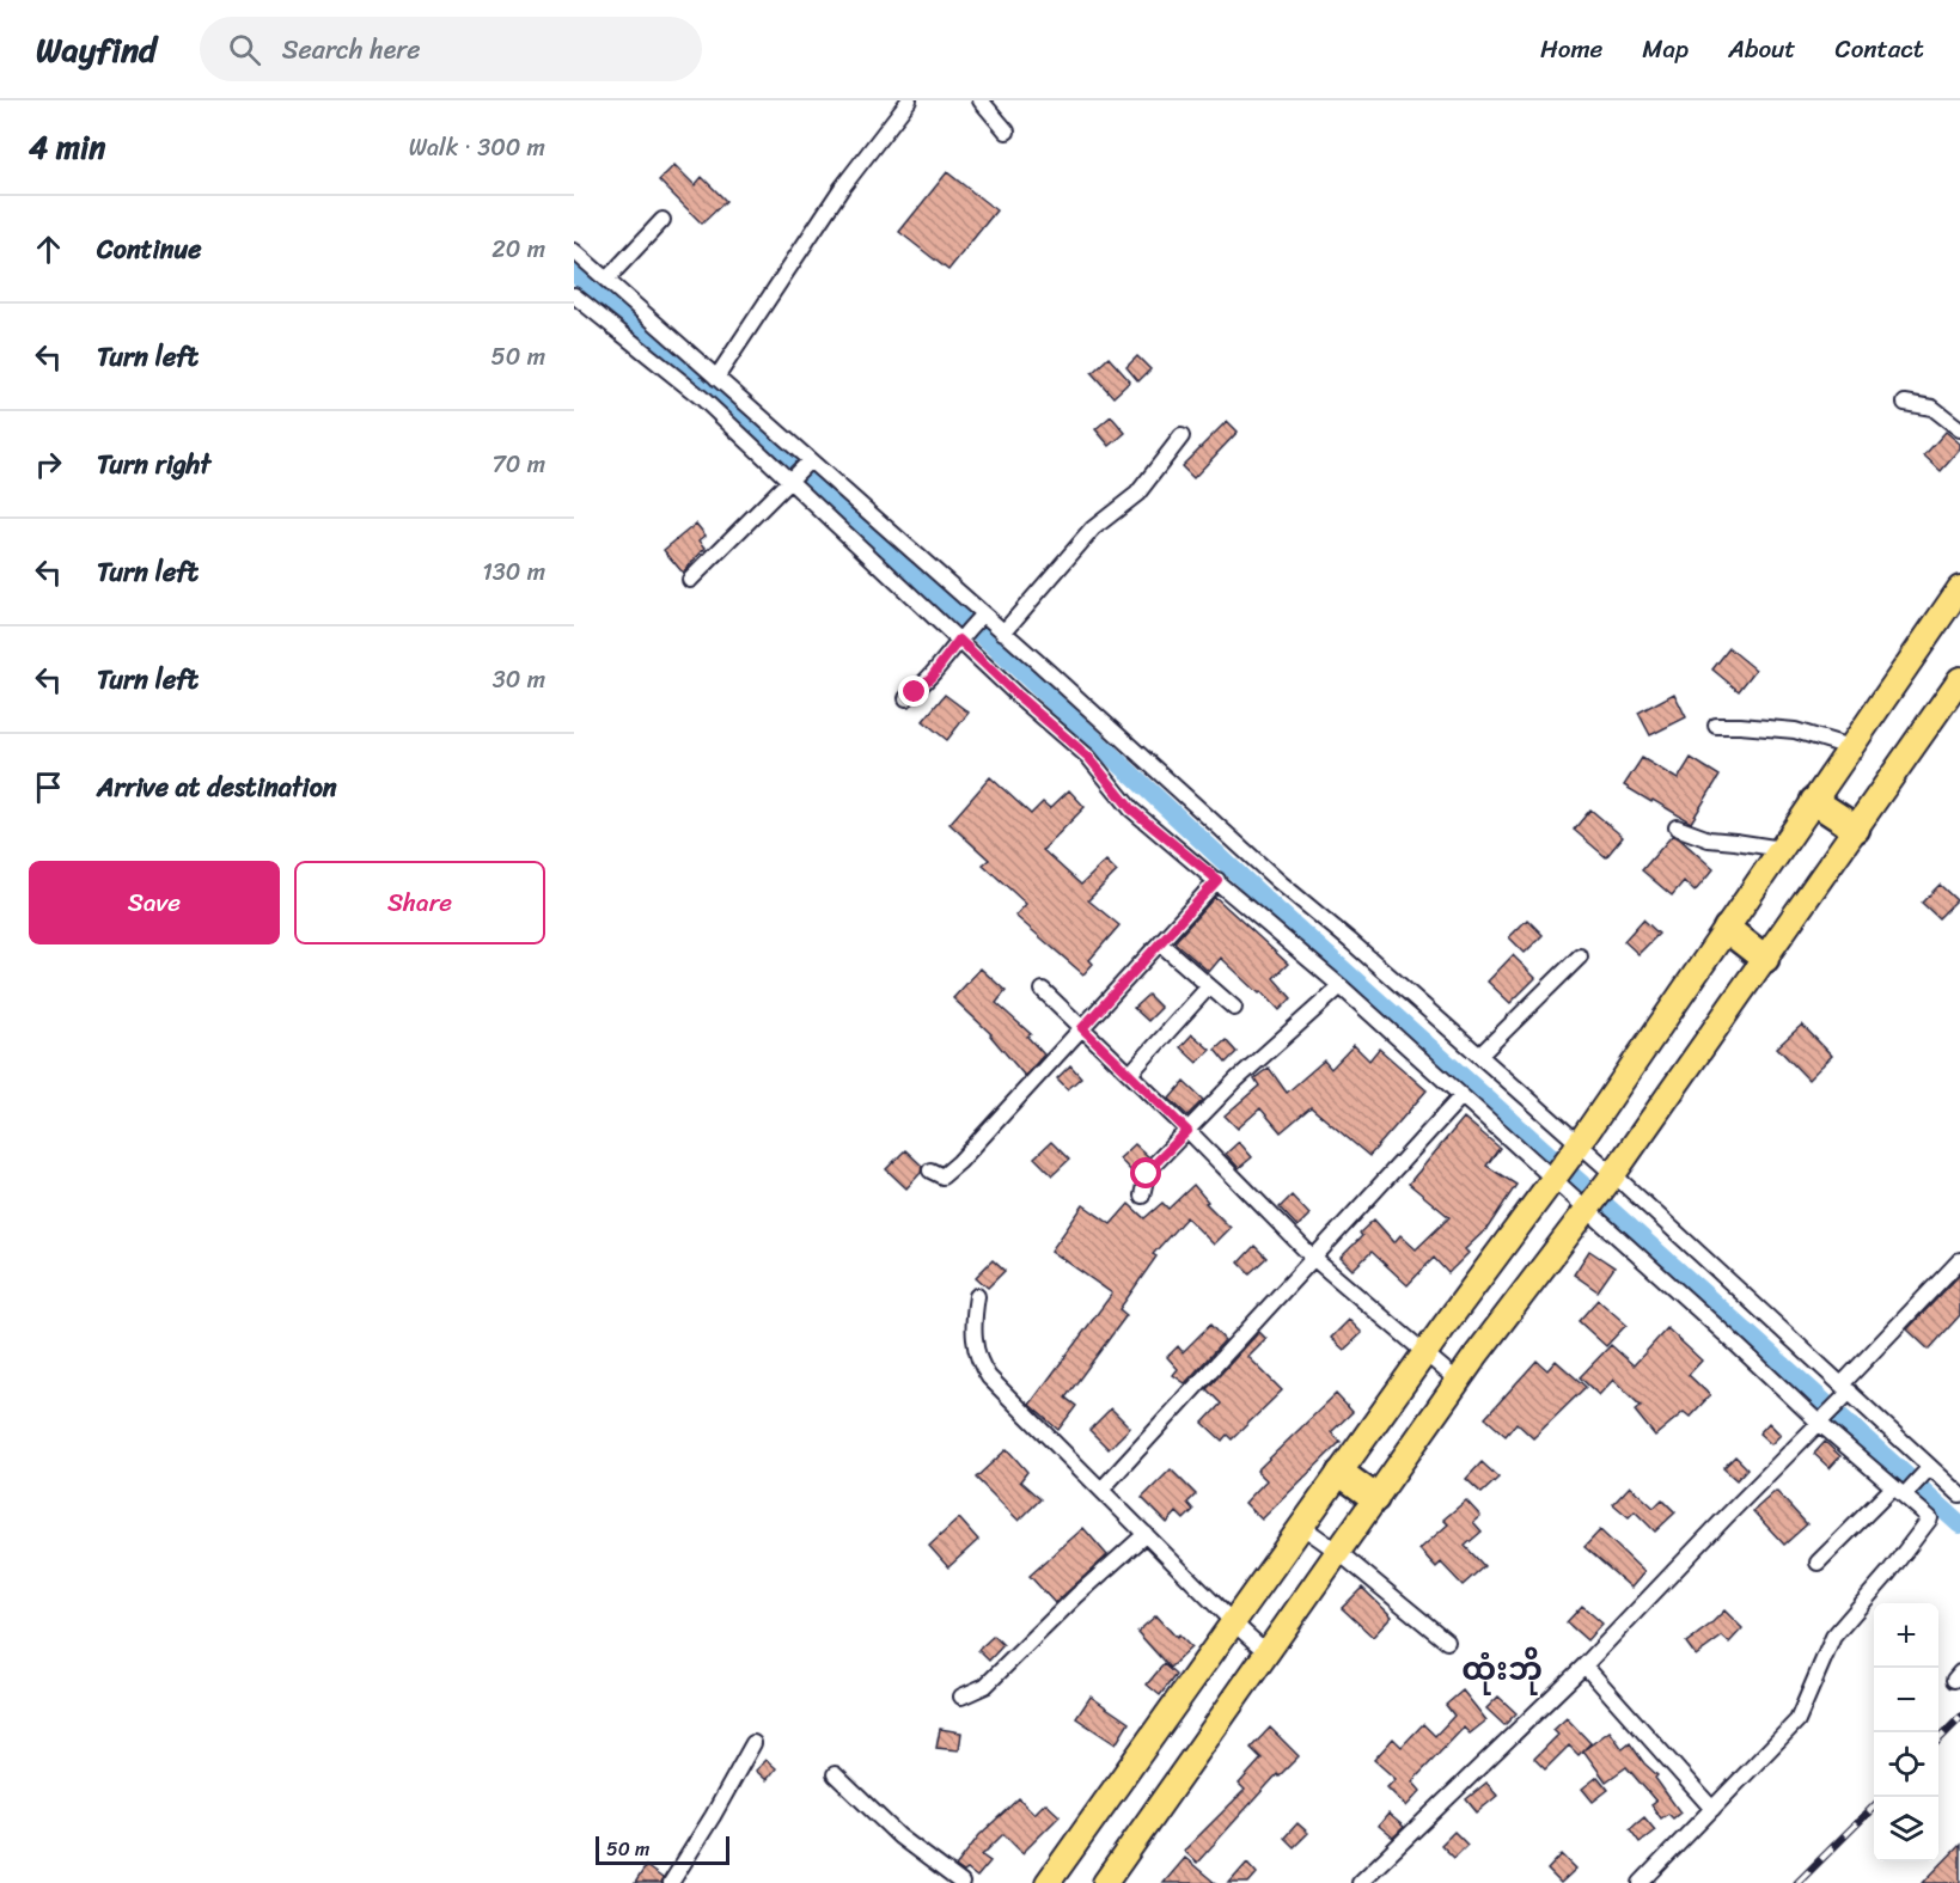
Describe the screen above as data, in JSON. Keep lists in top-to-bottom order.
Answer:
{
  "districts": ["ထုံးဘို"],
  "scale_bar": "50 m",
  "page": {
    "header": "Wayfind",
    "search": "Search here",
    "nav": [
      "Home",
      "Map",
      "About",
      "Contact"
    ],
    "heading": ["4 min", "Walk · 300 m"],
    "list": [
      ["Continue", "20 m"],
      ["Turn left", "50 m"],
      ["Turn right", "70 m"],
      ["Turn left", "130 m"],
      ["Turn left", "30 m"],
      "Arrive at destination"
    ],
    "buttons": ["Save", "Share"],
    "map_buttons": ["+", "−"],
    "scale": "50 m"
  }
}
